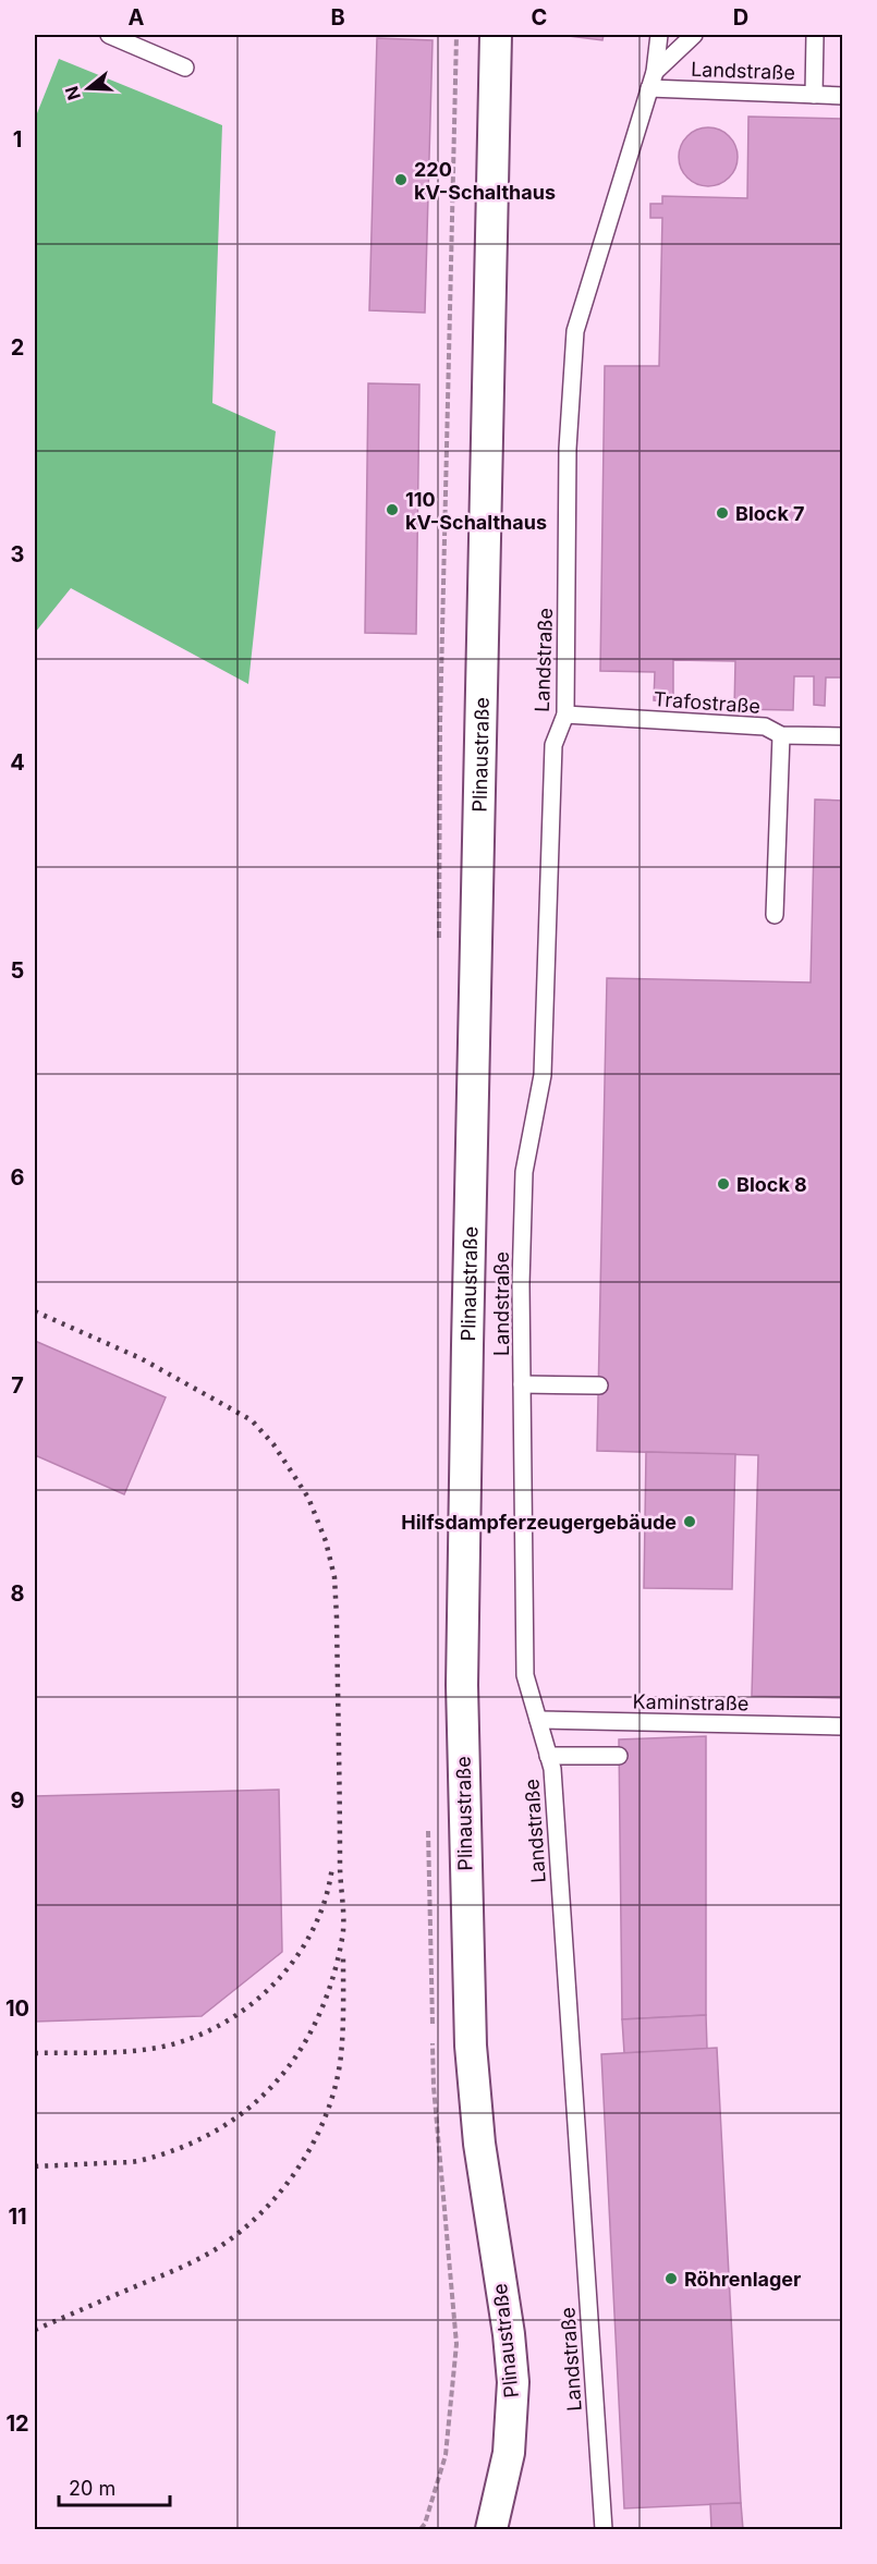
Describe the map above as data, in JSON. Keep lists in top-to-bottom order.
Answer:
{
  "streets": {
    "street": ["Plinaustraße"],
    "lane": ["Landstraße", "Trafostraße", "Kaminstraße"]
  },
  "crossings": [
    ["Landstraße", "Trafostraße"],
    ["Landstraße", "Kaminstraße"]
  ],
  "places": [
    "220 kV-Schalthaus",
    "110 kV-Schalthaus",
    "Block 7",
    "Block 8",
    "Hilfsdampferzeugergebäude",
    "Röhrenlager"
  ],
  "scale_bar": "20 m",
  "north": "left",
  "grid": {
    "columns": [
      "A",
      "B",
      "C",
      "D"
    ],
    "rows": [
      "1",
      "2",
      "3",
      "4",
      "5",
      "6",
      "7",
      "8",
      "9",
      "10",
      "11",
      "12"
    ]
  }
}
